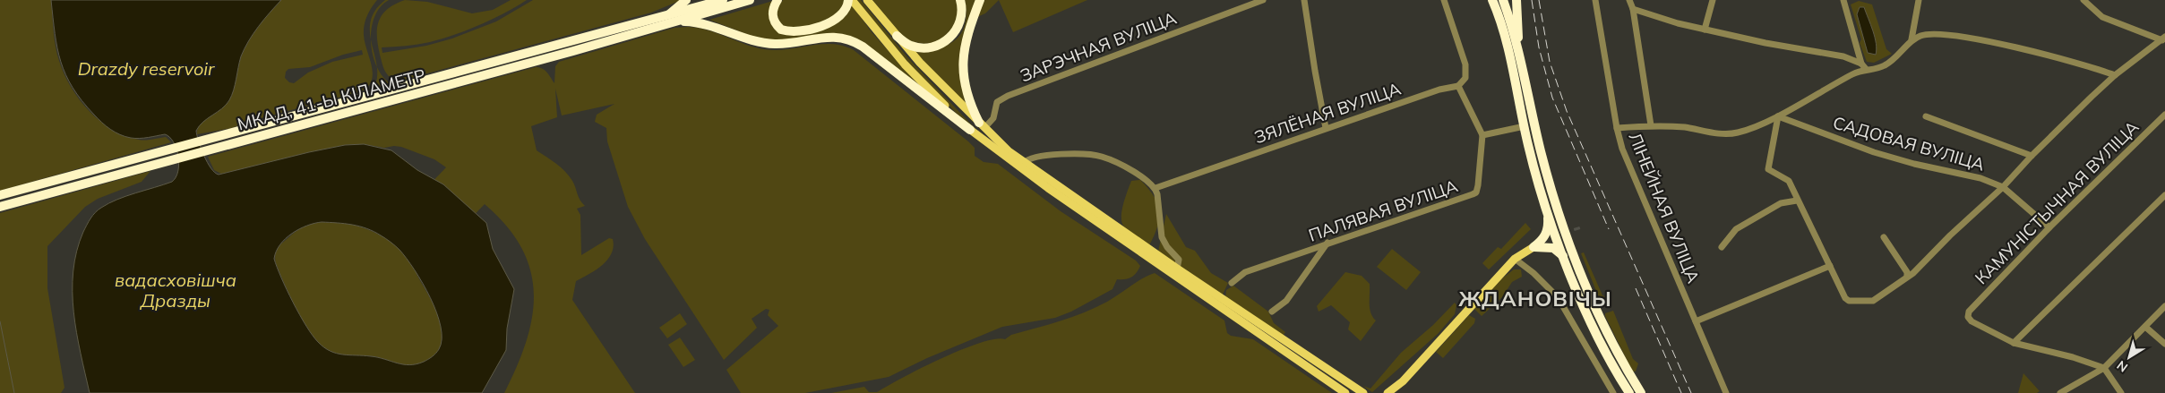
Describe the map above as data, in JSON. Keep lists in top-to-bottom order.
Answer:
{
  "streets": {
    "highway": ["МКАД, 41-Ы КІЛАМЕТР"],
    "street": [
      "ЗАРЭЧНАЯ ВУЛІЦА",
      "ЗЯЛЁНАЯ ВУЛІЦА",
      "САДОВАЯ ВУЛІЦА",
      "КАМУНІСТЫЧНАЯ ВУЛІЦА",
      "ЛІНЕЙНАЯ ВУЛІЦА",
      "ПАЛЯВАЯ ВУЛІЦА"
    ]
  },
  "crossings": [
    ["САДОВАЯ ВУЛІЦА", "КАМУНІСТЫЧНАЯ ВУЛІЦА"]
  ],
  "districts": ["ЖДАНОВІЧЫ"],
  "water": ["Drazdy reservoir", "вадасховішча Дразды"],
  "north": "bottom left"
}
